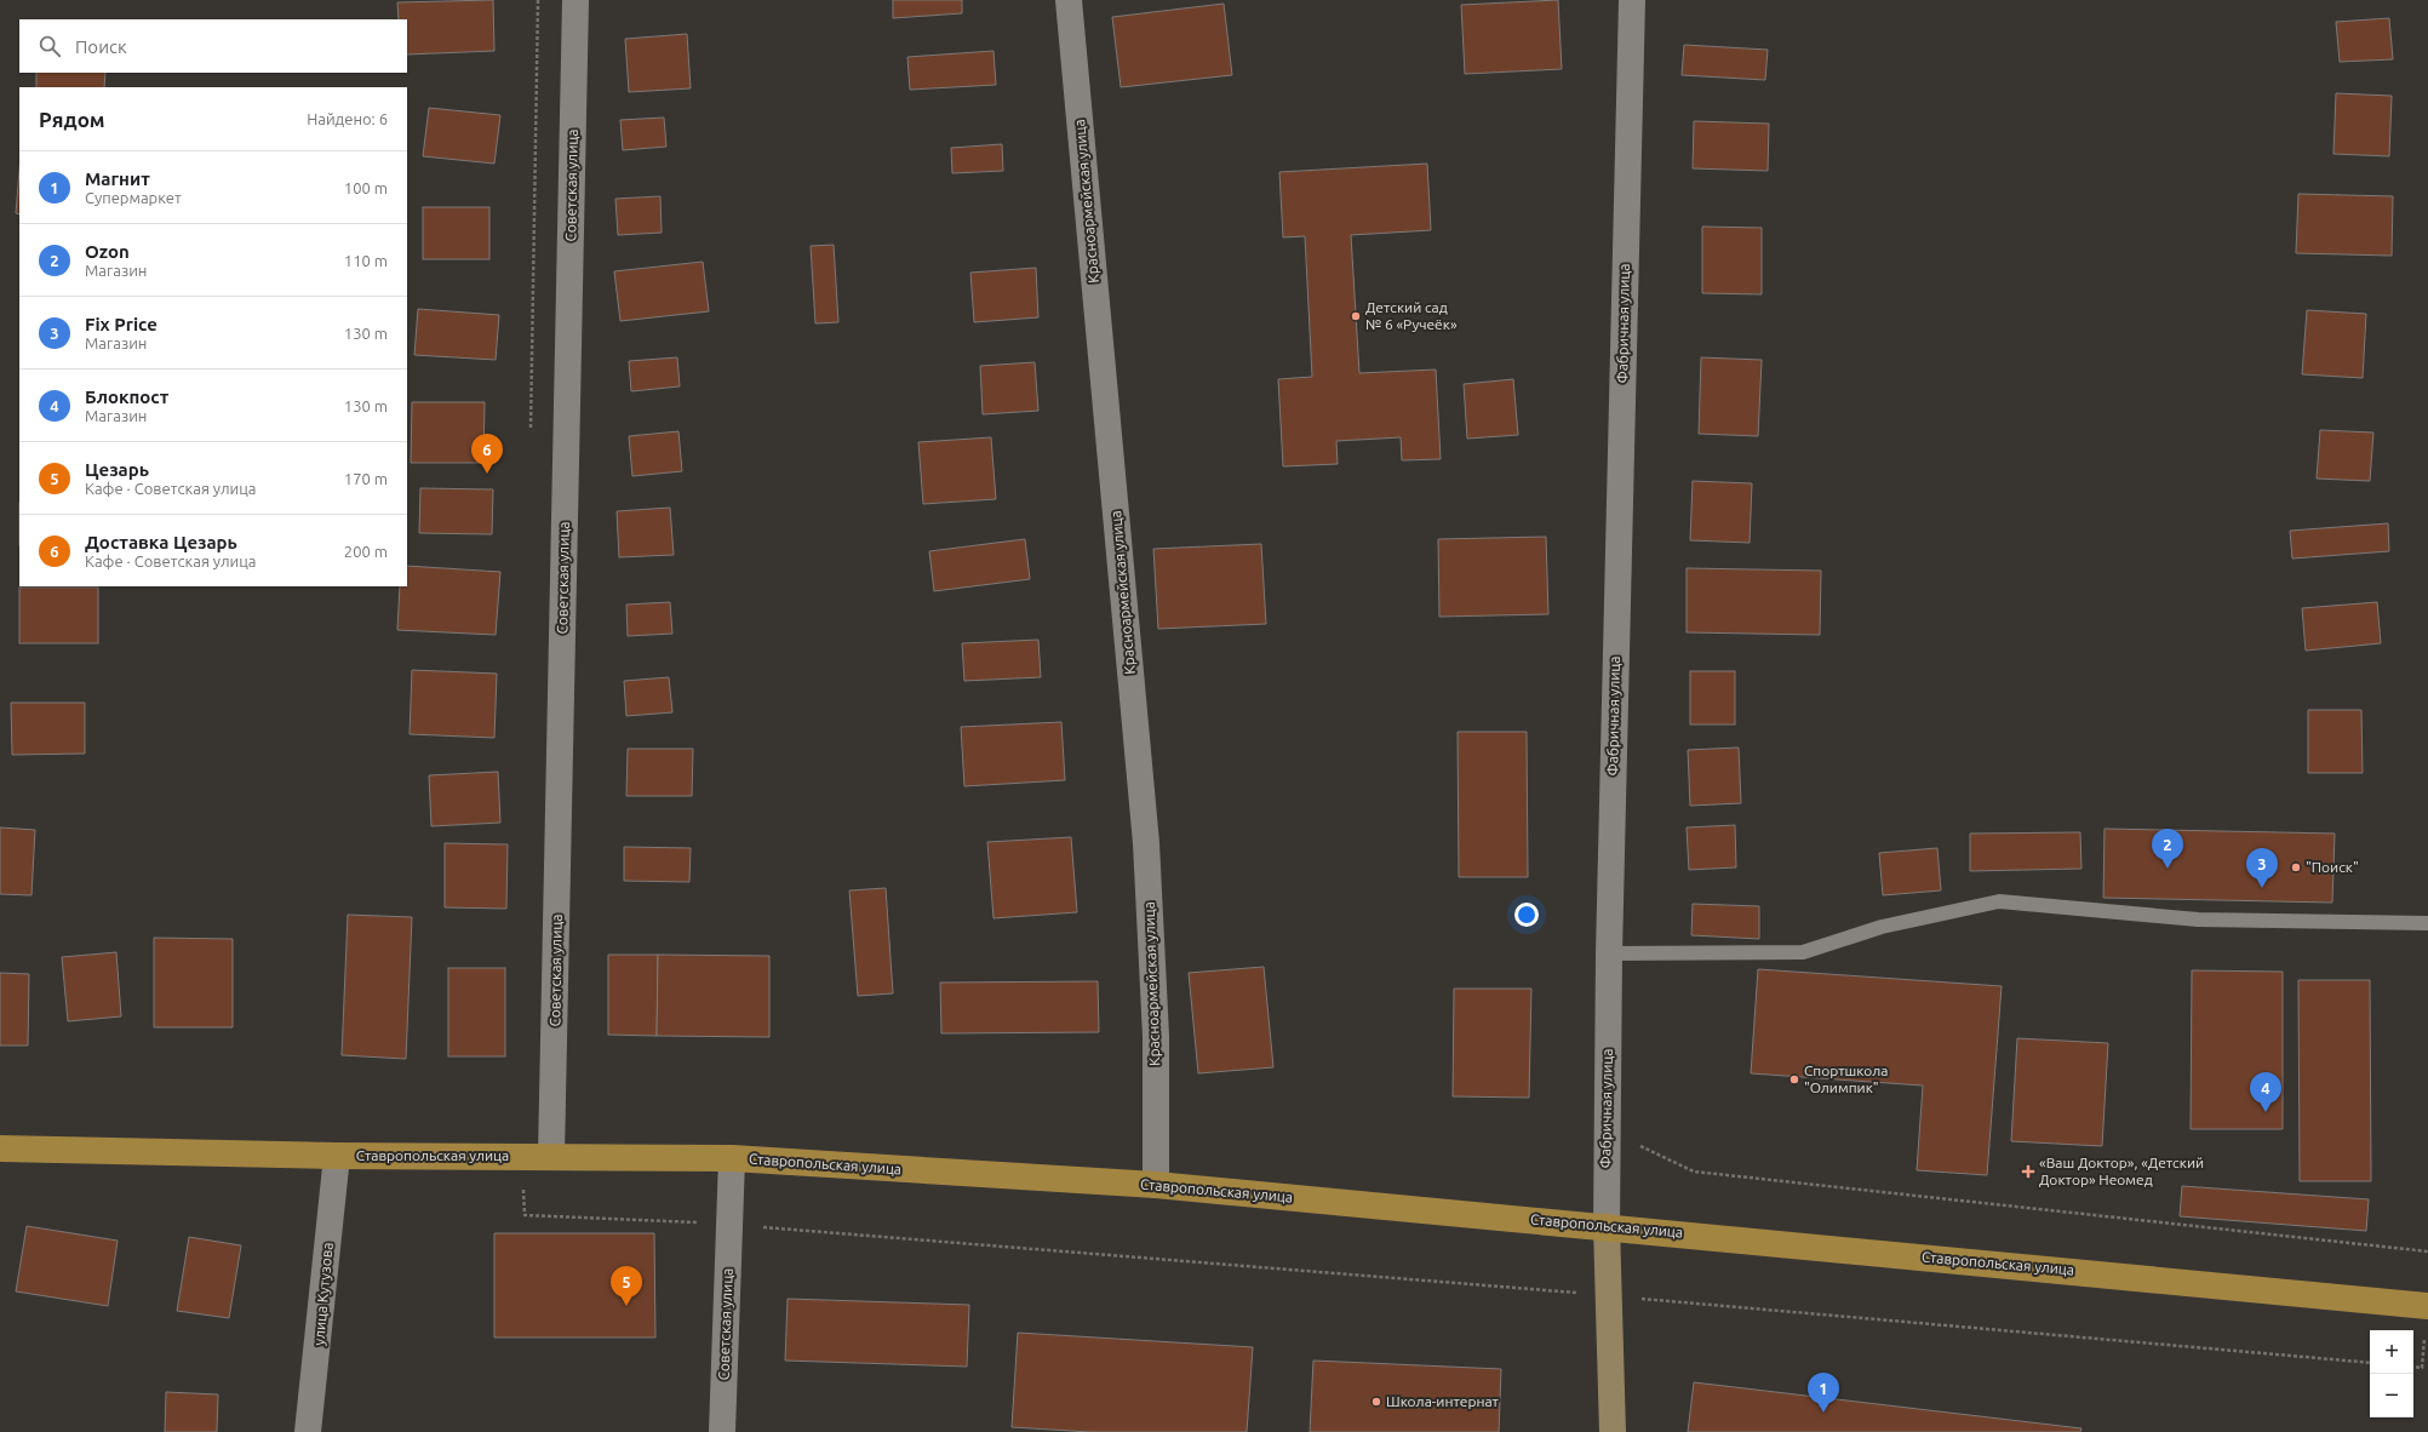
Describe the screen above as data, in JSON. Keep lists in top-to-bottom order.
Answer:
{
  "streets": {
    "main road": ["Ставропольская улица"],
    "street": [
      "Советская улица",
      "Красноармейская улица",
      "Фабричная улица",
      "улица Кутузова"
    ]
  },
  "crossings": [
    ["Советская улица", "Ставропольская улица"],
    ["Красноармейская улица", "Ставропольская улица"],
    ["Фабричная улица", "Ставропольская улица"],
    ["Ставропольская улица", "улица Кутузова"]
  ],
  "places": {
    "other": [
      "Детский сад № 6 «Ручеёк»",
      "\"Поиск\"",
      "Спортшкола \"Олимпик\"",
      "Школа-интернат"
    ],
    "health": ["«Ваш Доктор», «Детский Доктор» Неомед"]
  },
  "page": {
    "search": "Поиск",
    "heading": ["Рядом", "Найдено: 6"],
    "list": [
      {
        "mark": "1",
        "name": "Магнит",
        "note": "Супермаркет",
        "value": "100 m"
      },
      {
        "mark": "2",
        "name": "Ozon",
        "note": "Магазин",
        "value": "110 m"
      },
      {
        "mark": "3",
        "name": "Fix Price",
        "note": "Магазин",
        "value": "130 m"
      },
      {
        "mark": "4",
        "name": "Блокпост",
        "note": "Магазин",
        "value": "130 m"
      },
      {
        "mark": "5",
        "name": "Цезарь",
        "note": "Кафе · Советская улица",
        "value": "170 m"
      },
      {
        "mark": "6",
        "name": "Доставка Цезарь",
        "note": "Кафе · Советская улица",
        "value": "200 m"
      }
    ],
    "pins": [
      "6",
      "2",
      "3",
      "4",
      "5",
      "1"
    ],
    "map_buttons": ["+", "−"]
  }
}
